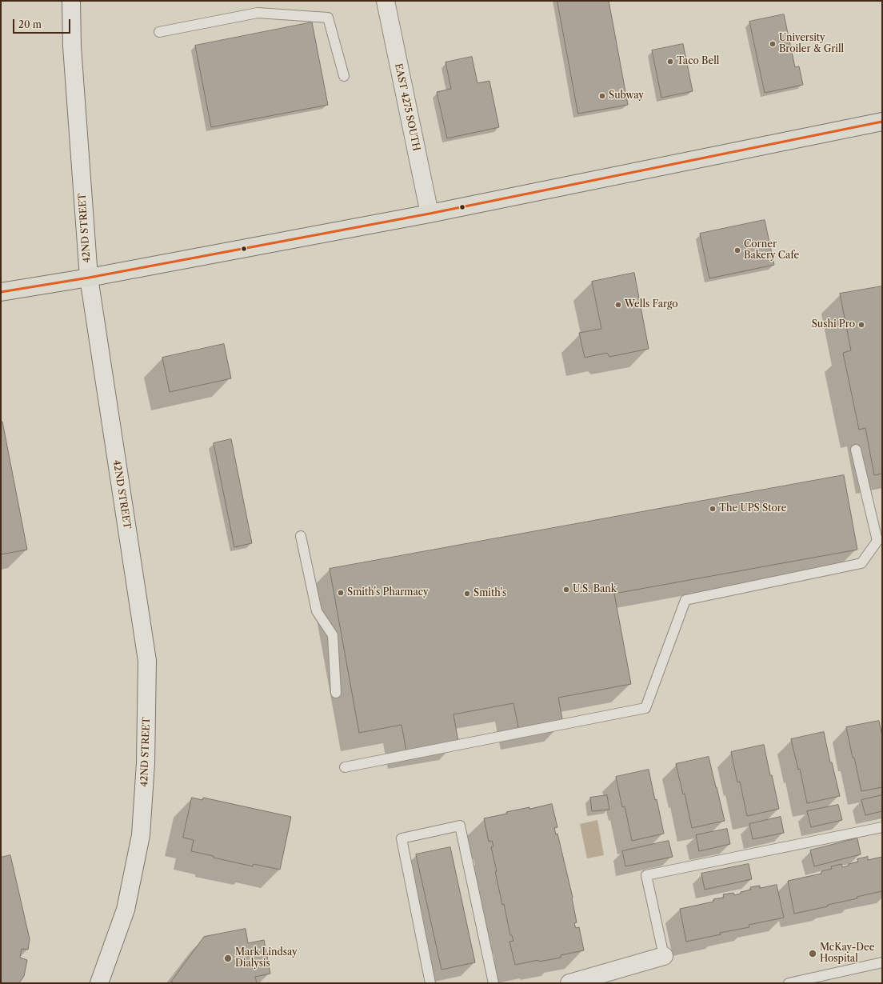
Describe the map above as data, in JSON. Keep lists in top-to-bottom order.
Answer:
{
  "streets": {
    "main road": ["EAST 4275 SOUTH", "42ND STREET"]
  },
  "places": [
    "University Broiler & Grill",
    "Taco Bell",
    "Subway",
    "Corner Bakery Cafe",
    "Wells Fargo",
    "Sushi Pro",
    "The UPS Store",
    "U.S. Bank",
    "Smith's Pharmacy",
    "Smith's",
    "McKay-Dee Hospital",
    "Mark Lindsay Dialysis"
  ],
  "scale_bar": "20 m"
}
